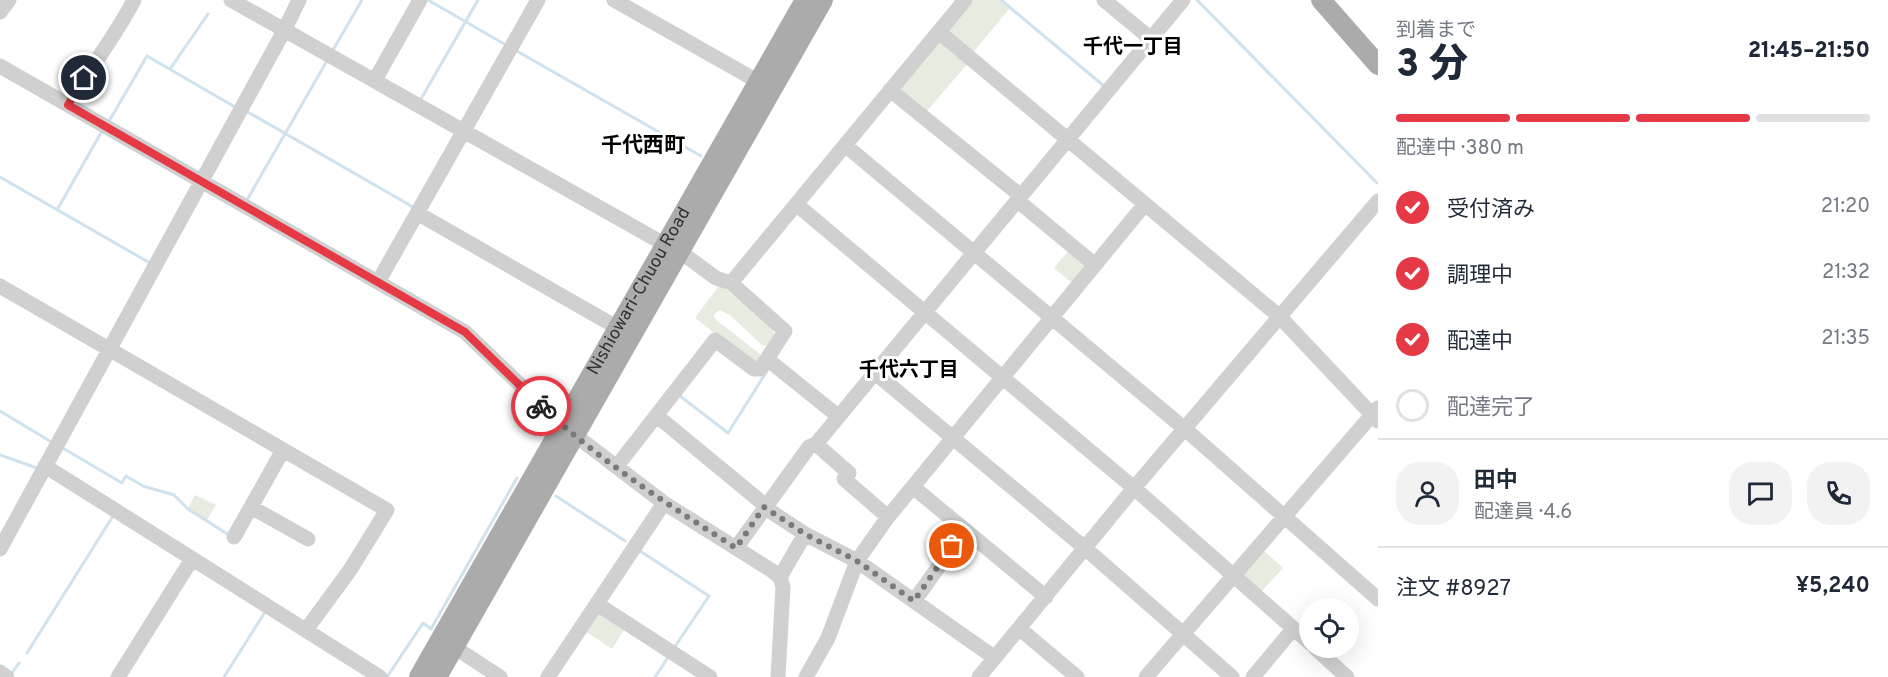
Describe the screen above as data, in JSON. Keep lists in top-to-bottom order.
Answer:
{
  "streets": {
    "main road": ["Nishiowari-Chuou Road"]
  },
  "districts": ["千代一丁目", "千代西町", "千代六丁目"],
  "page": {
    "heading": ["3 分", "到着まで", "21:45–21:50"],
    "panel": [
      "田中",
      "配達員 · 4.6",
      "注文 #8927",
      "¥5,240"
    ],
    "bar": "配達中 · 380 m",
    "list": [
      ["受付済み", "21:20"],
      ["調理中", "21:32"],
      ["配達中", "21:35"],
      "配達完了"
    ]
  }
}
